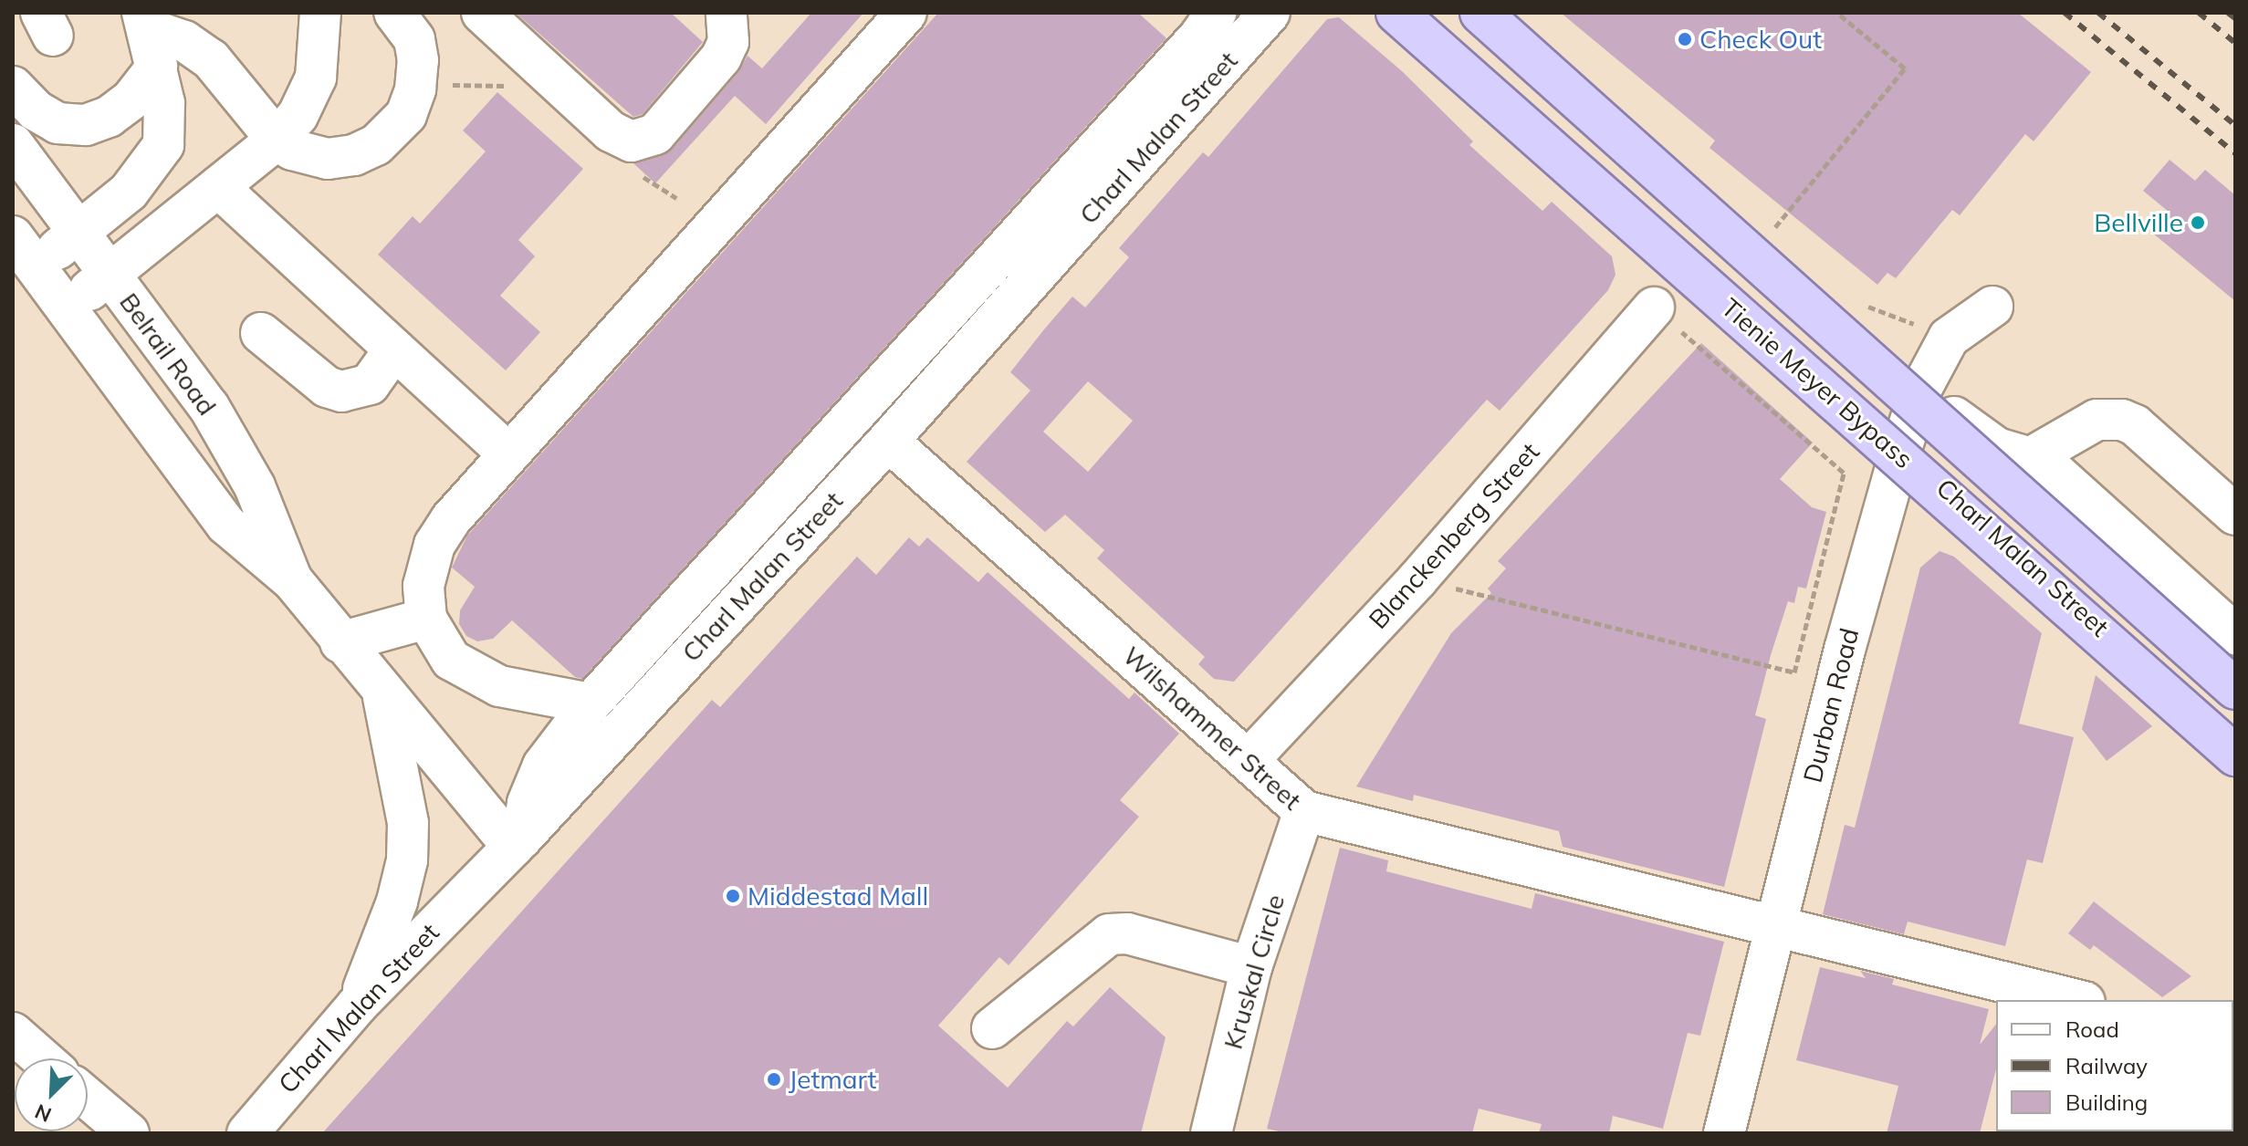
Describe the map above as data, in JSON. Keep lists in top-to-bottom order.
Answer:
{
  "streets": {
    "main road": ["Tienie Meyer Bypass"],
    "street": [
      "Charl Malan Street",
      "Belrail Road",
      "Blanckenberg Street",
      "Durban Road",
      "Wilshammer Street",
      "Kruskal Circle"
    ]
  },
  "crossings": [
    ["Charl Malan Street", "Belrail Road"],
    ["Charl Malan Street", "Durban Road"],
    ["Charl Malan Street", "Wilshammer Street"],
    ["Blanckenberg Street", "Wilshammer Street"],
    ["Durban Road", "Wilshammer Street"],
    ["Wilshammer Street", "Kruskal Circle"]
  ],
  "places": [
    "Check Out",
    "Bellville",
    "Middestad Mall",
    "Jetmart"
  ],
  "legend": ["Road", "Railway", "Building"],
  "north": "bottom left"
}
